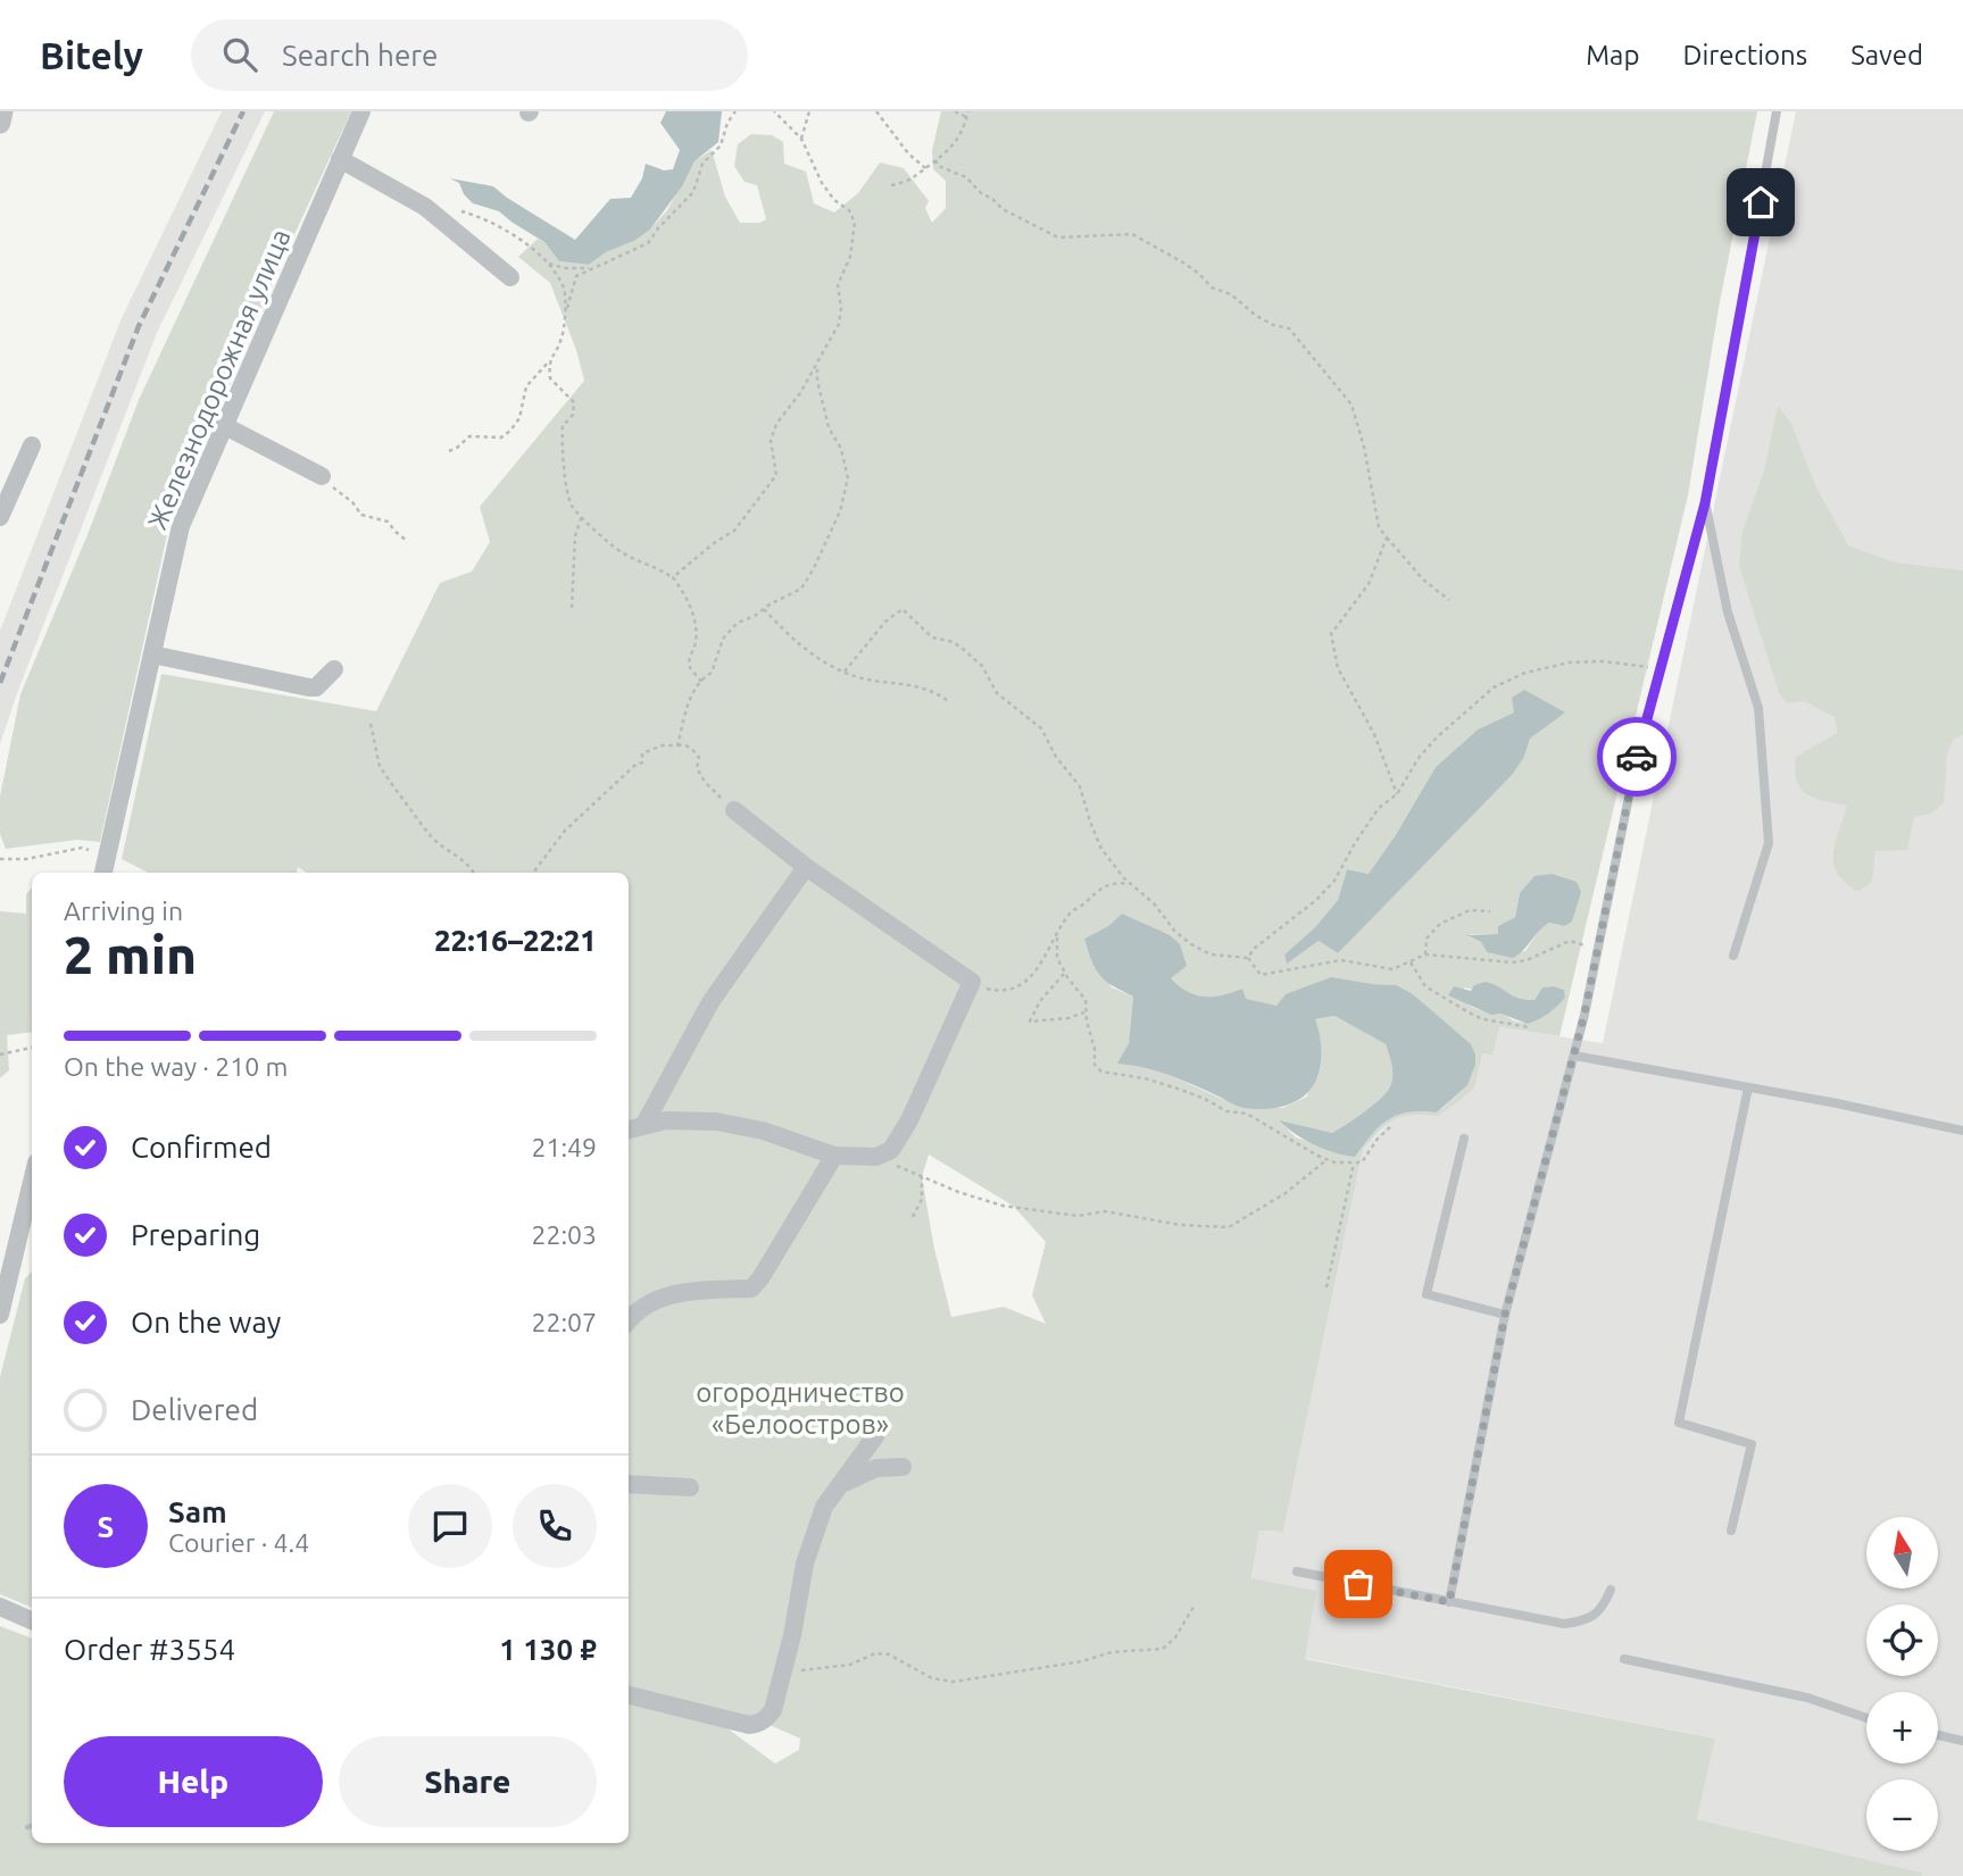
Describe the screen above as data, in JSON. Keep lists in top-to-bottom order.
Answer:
{
  "streets": {
    "street": ["Железнодорожная улица"]
  },
  "parks": ["огородничество «Белоостров»"],
  "north": "top",
  "page": {
    "header": "Bitely",
    "search": "Search here",
    "nav": ["Map", "Directions", "Saved"],
    "heading": ["2 min", "Arriving in", "22:16–22:21"],
    "panel": [
      "Sam",
      "Courier · 4.4",
      "Order #3554",
      "1 130 ₽"
    ],
    "bar": "On the way · 210 m",
    "list": [
      ["Confirmed", "21:49"],
      ["Preparing", "22:03"],
      ["On the way", "22:07"],
      "Delivered"
    ],
    "round": "S",
    "map_buttons": ["+", "−"],
    "buttons": ["Help", "Share"]
  }
}
